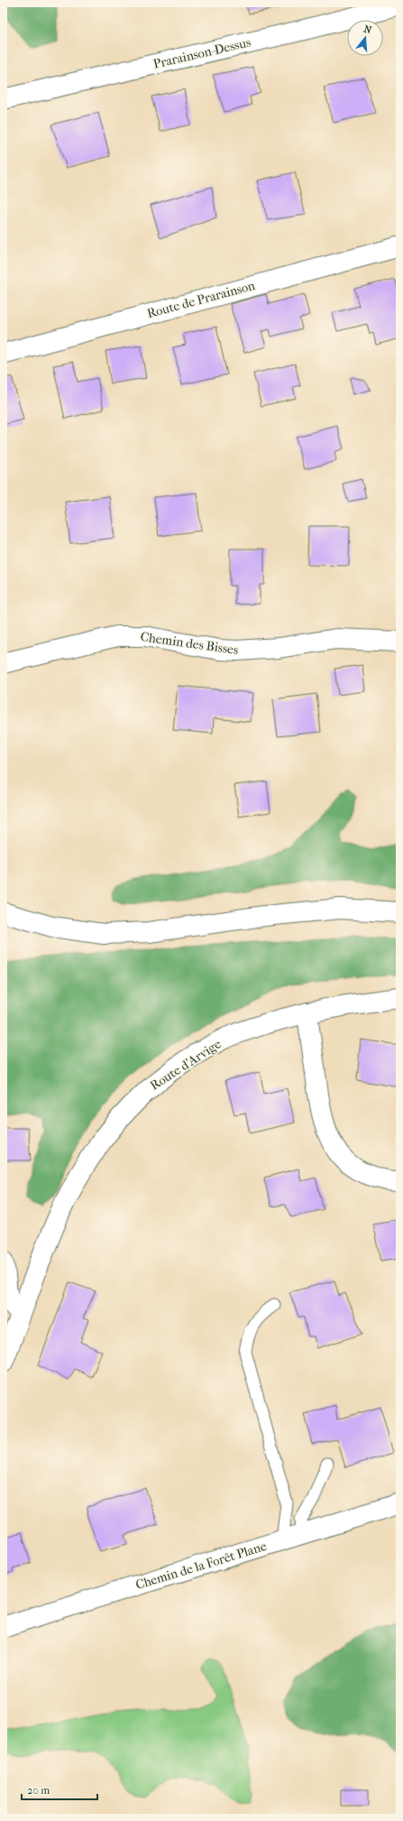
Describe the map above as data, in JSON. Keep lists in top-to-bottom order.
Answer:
{
  "streets": {
    "street": [
      "Prarainson-Dessus",
      "Route de Prarainson",
      "Chemin des Bisses",
      "Route d'Arvige",
      "Chemin de la Forêt Plane"
    ]
  },
  "scale_bar": "20 m",
  "north": "top"
}
